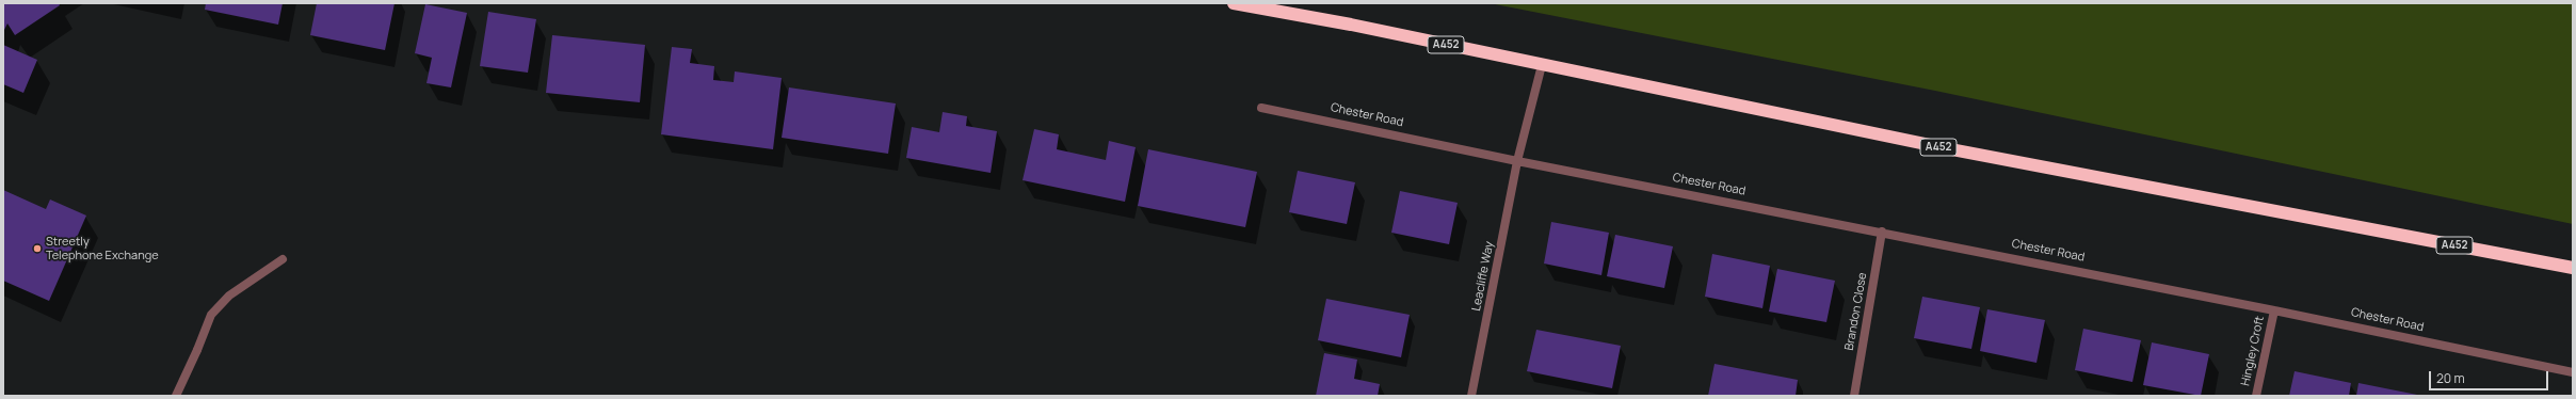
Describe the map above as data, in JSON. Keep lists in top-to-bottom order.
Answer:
{
  "streets": {
    "highway": ["A452"],
    "street": [
      "Chester Road",
      "Leacliffe Way",
      "Brandon Close",
      "Hingley Croft"
    ]
  },
  "crossings": [
    ["Chester Road", "Leacliffe Way"],
    ["Chester Road", "Brandon Close"],
    ["Chester Road", "Hingley Croft"]
  ],
  "places": ["Streetly Telephone Exchange"],
  "scale_bar": "20 m"
}
